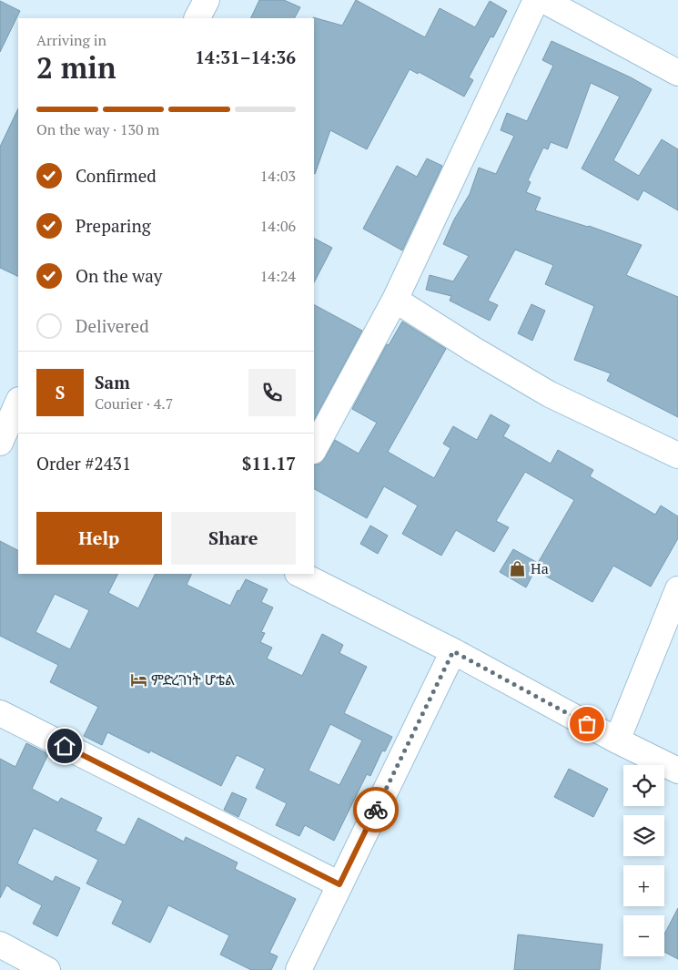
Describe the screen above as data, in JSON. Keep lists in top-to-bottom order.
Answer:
{
  "places": {
    "shop": ["Ha"],
    "hotel": ["ምድረገነት ሆቴል"]
  },
  "page": {
    "heading": ["2 min", "Arriving in", "14:31–14:36"],
    "panel": [
      "Sam",
      "Courier · 4.7",
      "Order #2431",
      "$11.17"
    ],
    "bar": "On the way · 130 m",
    "list": [
      ["Confirmed", "14:03"],
      ["Preparing", "14:06"],
      ["On the way", "14:24"],
      "Delivered"
    ],
    "round": "S",
    "buttons": ["Help", "Share"],
    "map_buttons": ["+", "−"]
  }
}
